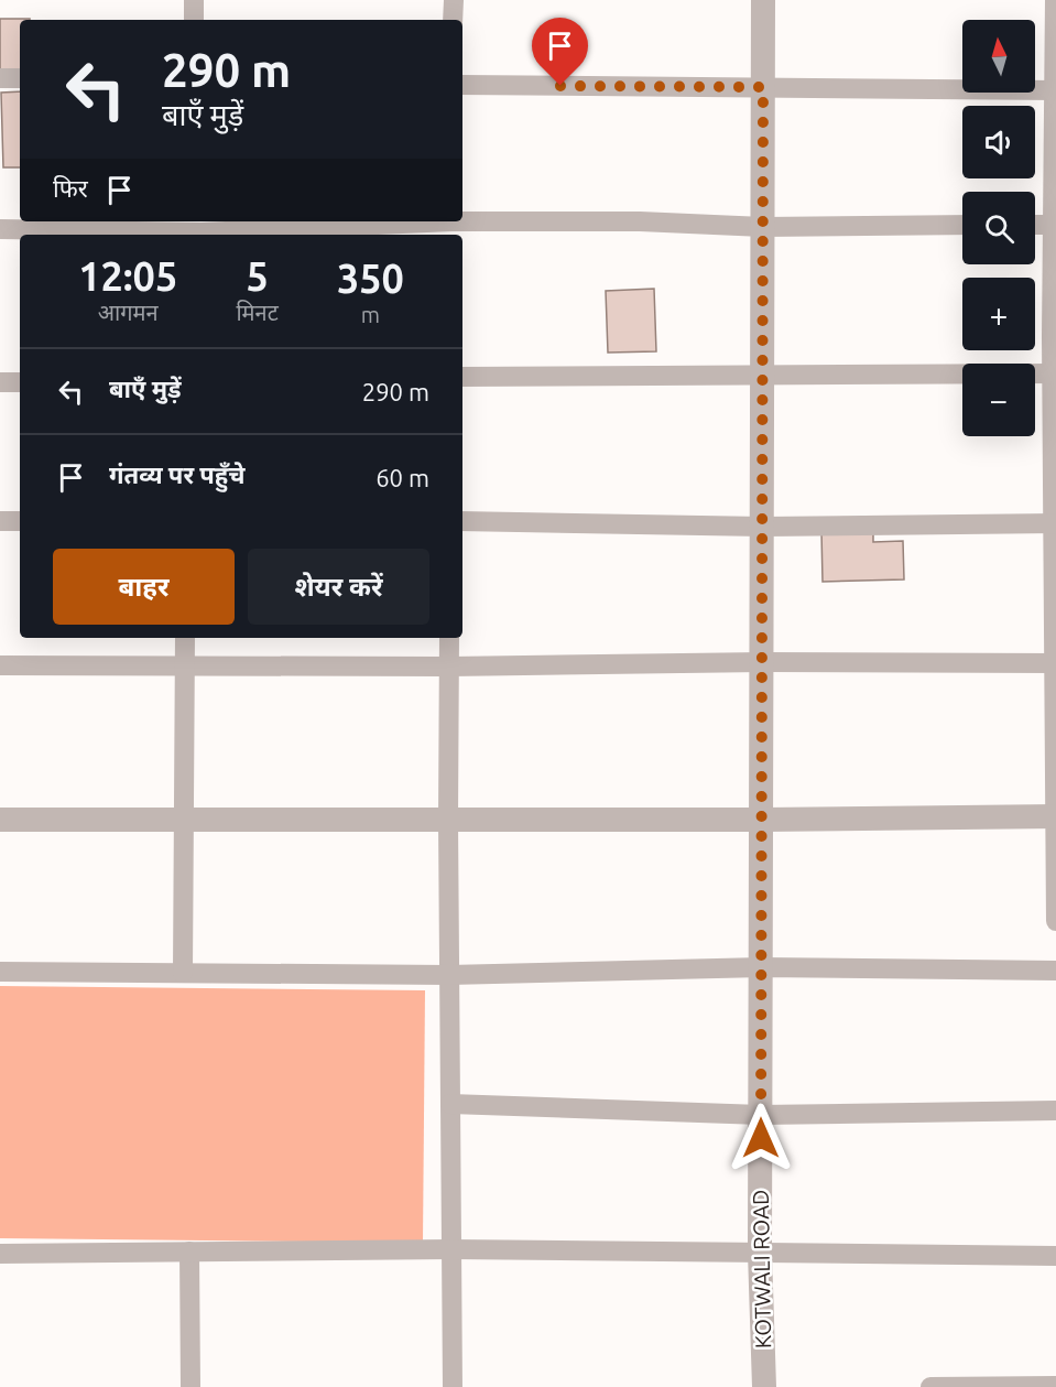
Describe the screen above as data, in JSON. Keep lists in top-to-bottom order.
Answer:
{
  "streets": {
    "street": ["KOTWALI ROAD"]
  },
  "north": "top",
  "page": {
    "map_buttons": ["+", "−"],
    "turn": ["290 m", "बाएँ मुड़ें"],
    "then": "फिर",
    "eta": [
      "12:05",
      "आगमन",
      "5",
      "मिनट",
      "350",
      "m"
    ],
    "list": [
      {
        "name": "बाएँ मुड़ें",
        "value": "290 m"
      },
      {
        "name": "गंतव्य पर पहुँचे",
        "value": "60 m"
      }
    ],
    "buttons": ["बाहर", "शेयर करें"]
  }
}
